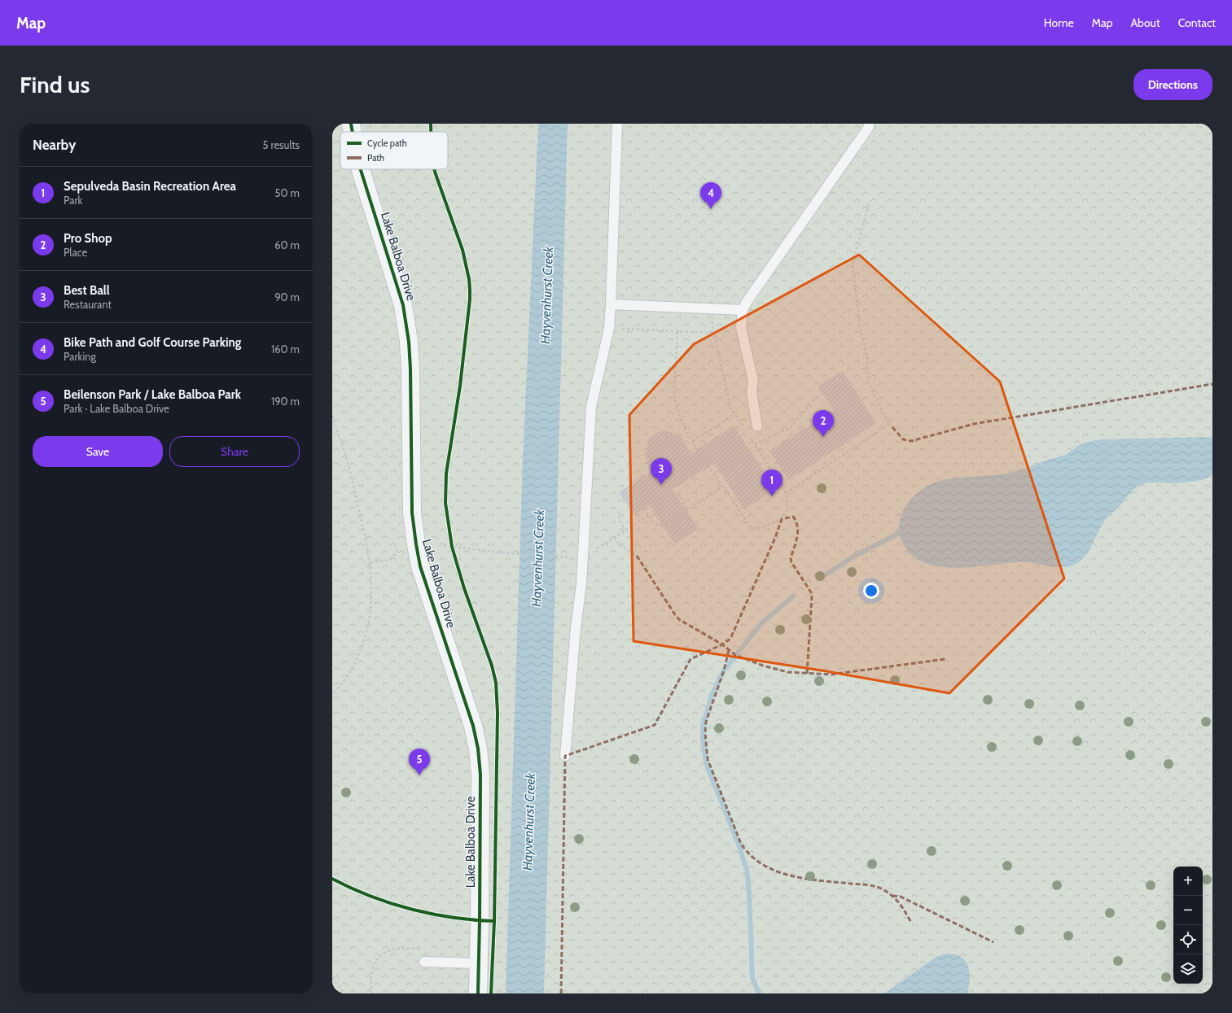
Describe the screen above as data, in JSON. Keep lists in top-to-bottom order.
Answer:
{
  "streets": {
    "street": ["Lake Balboa Drive"]
  },
  "water": ["Hayvenhurst Creek"],
  "legend": ["Cycle path", "Path"],
  "page": {
    "header": "Map",
    "nav": [
      "Home",
      "Map",
      "About",
      "Contact"
    ],
    "buttons": [
      "Directions",
      ["Save", "Share"]
    ],
    "title": "Find us",
    "heading": ["Nearby", "5 results"],
    "list": [
      {
        "mark": "1",
        "name": "Sepulveda Basin Recreation Area",
        "note": "Park",
        "value": "50 m"
      },
      {
        "mark": "2",
        "name": "Pro Shop",
        "note": "Place",
        "value": "60 m"
      },
      {
        "mark": "3",
        "name": "Best Ball",
        "note": "Restaurant",
        "value": "90 m"
      },
      {
        "mark": "4",
        "name": "Bike Path and Golf Course Parking",
        "note": "Parking",
        "value": "160 m"
      },
      {
        "mark": "5",
        "name": "Beilenson Park / Lake Balboa Park",
        "note": "Park · Lake Balboa Drive",
        "value": "190 m"
      }
    ],
    "pins": [
      "4",
      "2",
      "3",
      "1",
      "5"
    ],
    "map_buttons": ["+", "−"]
  }
}
